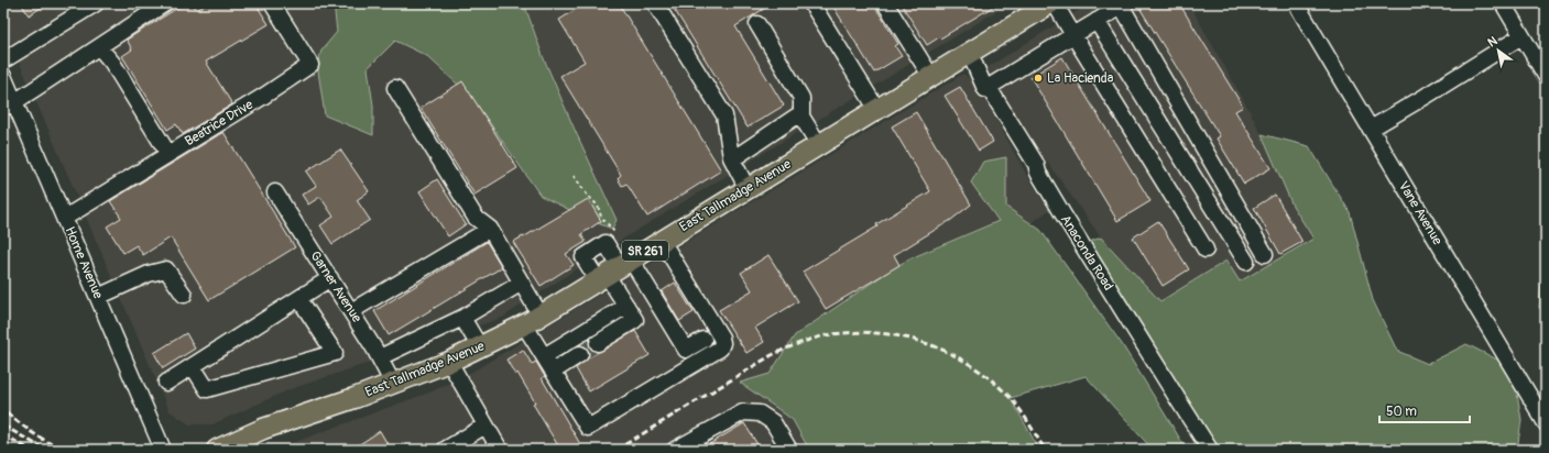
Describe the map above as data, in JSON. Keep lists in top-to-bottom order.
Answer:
{
  "streets": {
    "main road": ["East Tallmadge Avenue", "SR 261"],
    "street": [
      "Beatrice Drive",
      "Vane Avenue",
      "Anaconda Road",
      "Home Avenue",
      "Garner Avenue"
    ]
  },
  "crossings": [
    ["Beatrice Drive", "Home Avenue"],
    ["East Tallmadge Avenue", "Anaconda Road"],
    ["East Tallmadge Avenue", "Garner Avenue"]
  ],
  "places": ["La Hacienda"],
  "scale_bar": "50 m",
  "north": "top left"
}
